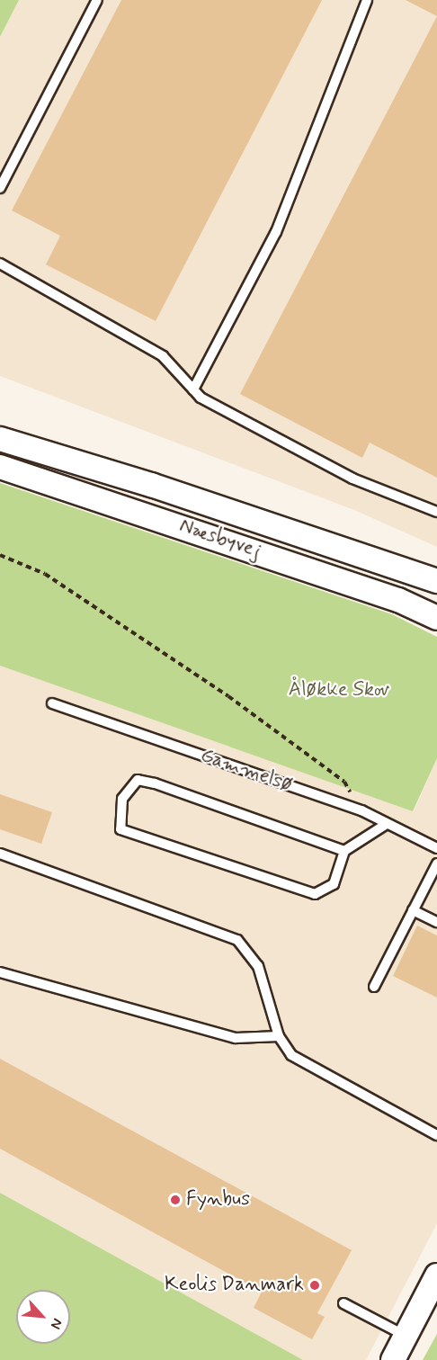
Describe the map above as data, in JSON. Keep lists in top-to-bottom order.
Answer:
{
  "streets": {
    "street": ["Næsbyvej"],
    "lane": ["Gammelsø"]
  },
  "parks": ["Åløkke Skov"],
  "places": ["Fynbus", "Keolis Danmark"],
  "north": "bottom right"
}
